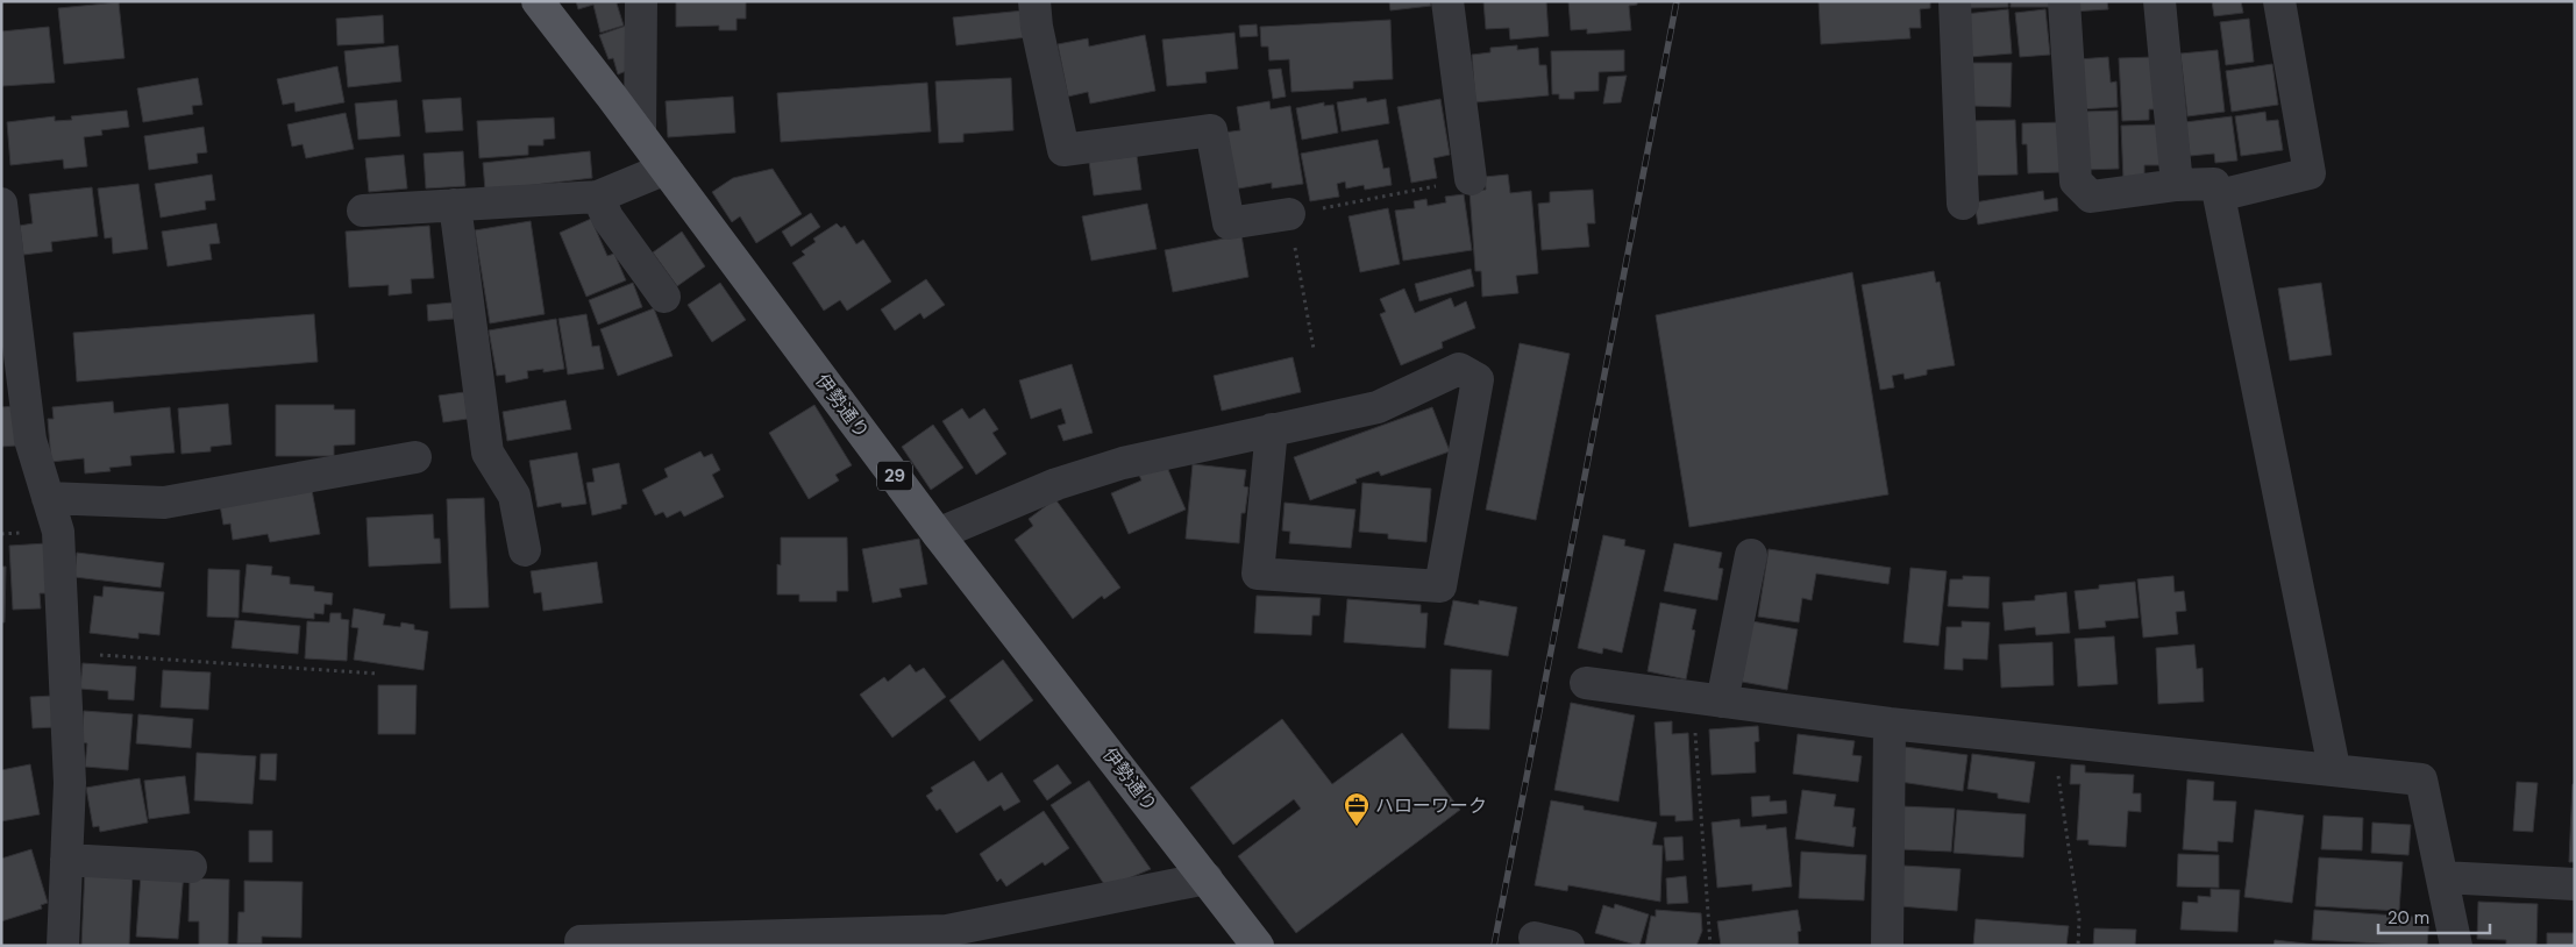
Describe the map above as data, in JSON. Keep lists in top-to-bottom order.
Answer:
{
  "streets": {
    "main road": ["伊勢通り", "29"]
  },
  "places": {
    "office": ["ハローワーク"]
  },
  "scale_bar": "20 m"
}
